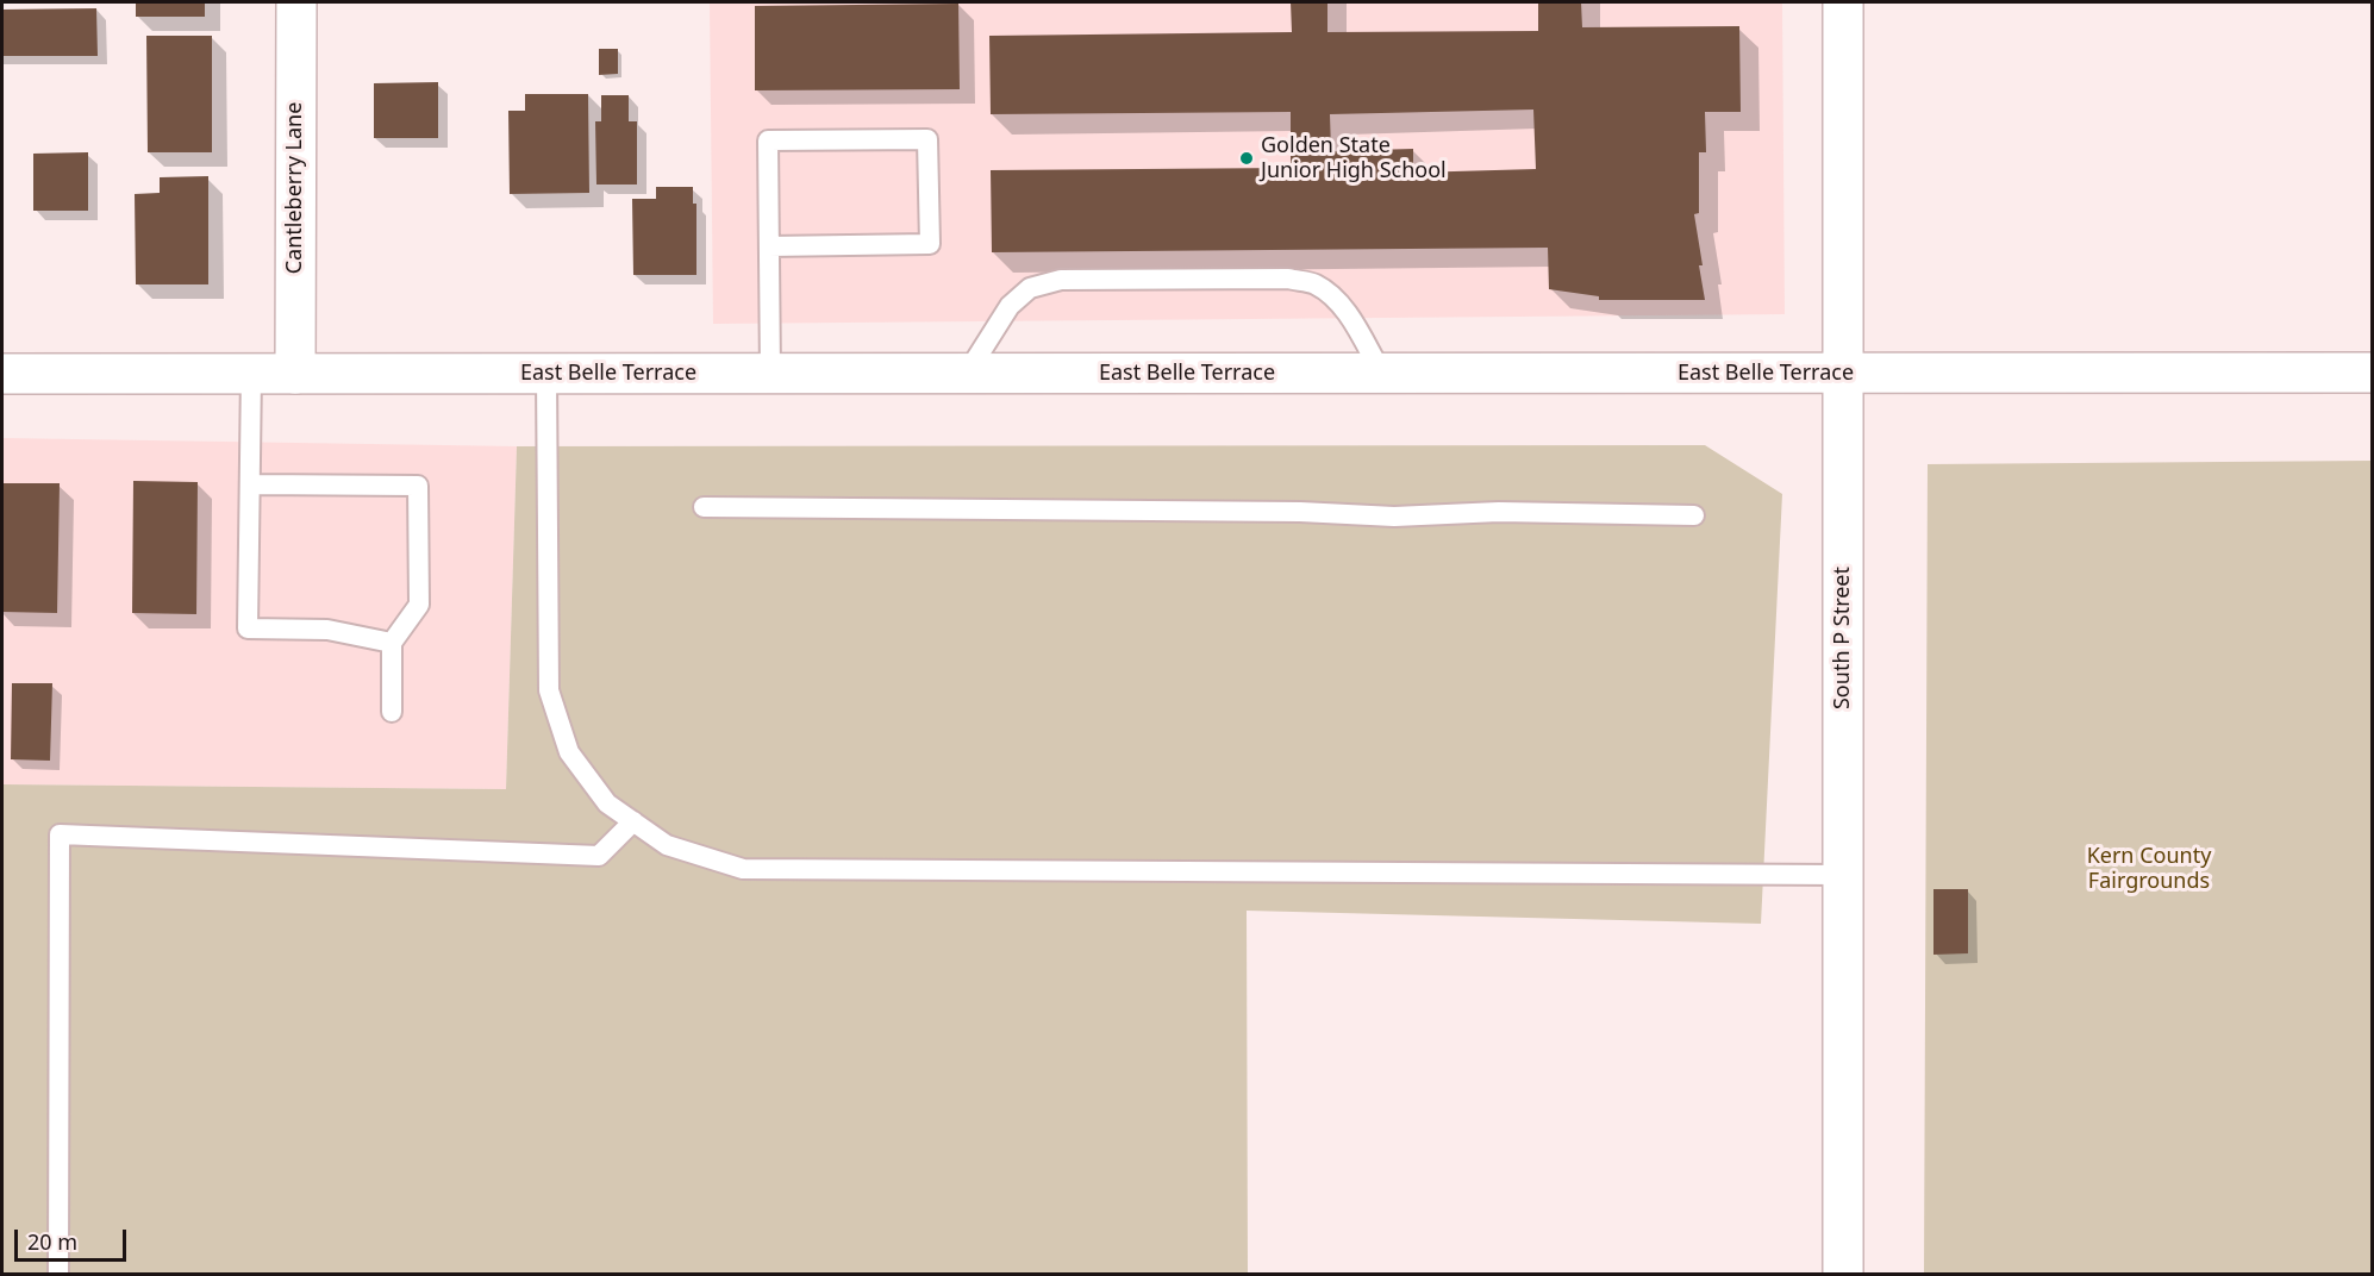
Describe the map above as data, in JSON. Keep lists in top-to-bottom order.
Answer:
{
  "streets": {
    "street": ["Cantleberry Lane", "East Belle Terrace", "South P Street"]
  },
  "crossings": [
    ["Cantleberry Lane", "East Belle Terrace"],
    ["East Belle Terrace", "South P Street"]
  ],
  "parks": ["Kern County Fairgrounds"],
  "places": ["Golden State Junior High School"],
  "scale_bar": "20 m"
}
